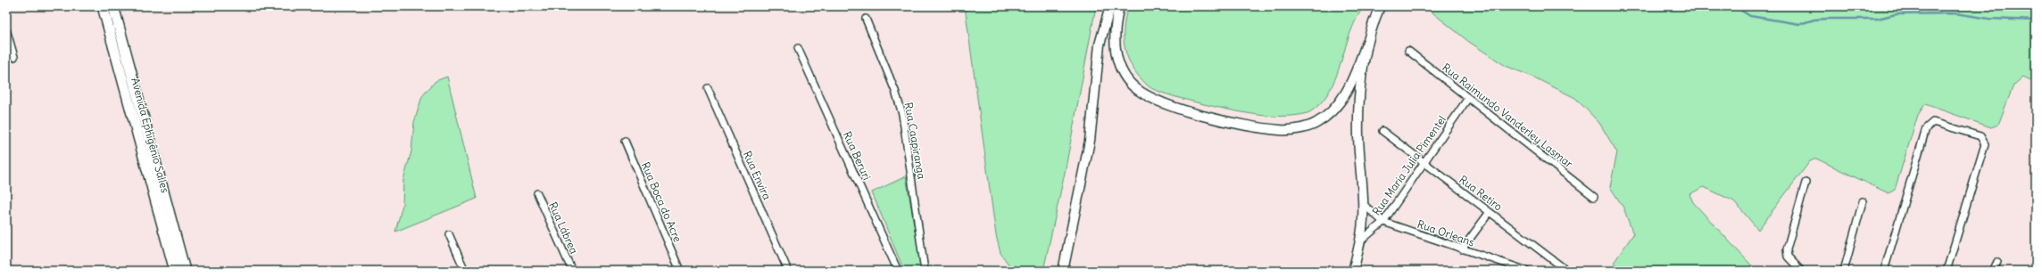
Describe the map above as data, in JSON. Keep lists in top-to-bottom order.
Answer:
{
  "streets": {
    "main road": ["Avenida Ephigênio Salles"],
    "street": [
      "Rua Raimundo Vanderley Lasmar",
      "Rua Caapiranga",
      "Rua Beruri",
      "Rua Maria Julia Pimentel",
      "Rua Envira",
      "Rua Retiro",
      "Rua Boca do Acre",
      "Rua Lábrea",
      "Rua Orleans"
    ]
  },
  "crossings": [
    ["Rua Raimundo Vanderley Lasmar", "Rua Maria Julia Pimentel"],
    ["Rua Maria Julia Pimentel", "Rua Retiro"],
    ["Rua Maria Julia Pimentel", "Rua Orleans"]
  ]
}
